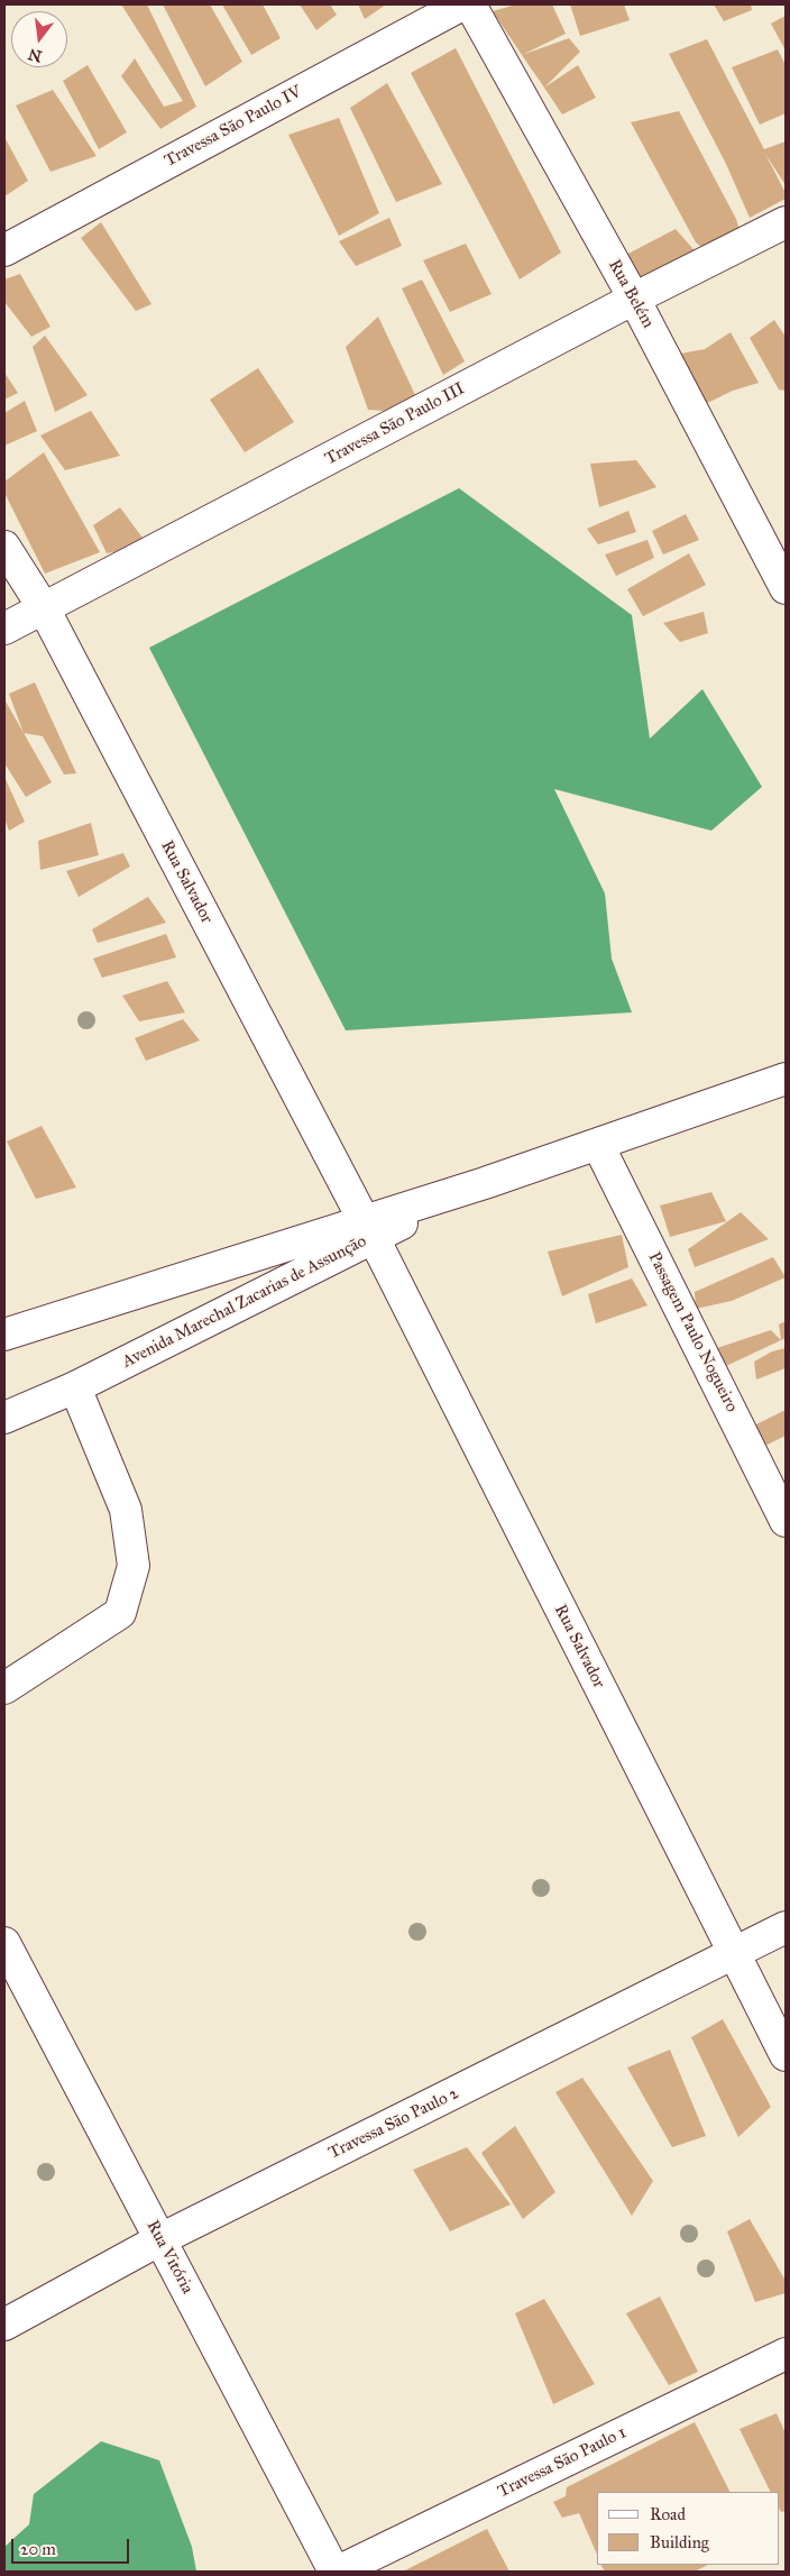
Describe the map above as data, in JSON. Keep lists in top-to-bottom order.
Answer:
{
  "streets": {
    "street": [
      "Travessa São Paulo IV",
      "Rua Belém",
      "Travessa São Paulo III",
      "Rua Salvador",
      "Avenida Marechal Zacarias de Assunção",
      "Passagem Paulo Nogueiro",
      "Travessa São Paulo 2",
      "Rua Vitória",
      "Travessa São Paulo 1"
    ]
  },
  "crossings": [
    ["Rua Belém", "Travessa São Paulo III"],
    ["Travessa São Paulo III", "Rua Salvador"],
    ["Rua Salvador", "Avenida Marechal Zacarias de Assunção"],
    ["Rua Salvador", "Travessa São Paulo 2"],
    ["Avenida Marechal Zacarias de Assunção", "Passagem Paulo Nogueiro"],
    ["Travessa São Paulo 2", "Rua Vitória"],
    ["Rua Vitória", "Travessa São Paulo 1"]
  ],
  "legend": ["Road", "Building"],
  "scale_bar": "20 m",
  "north": "bottom"
}
